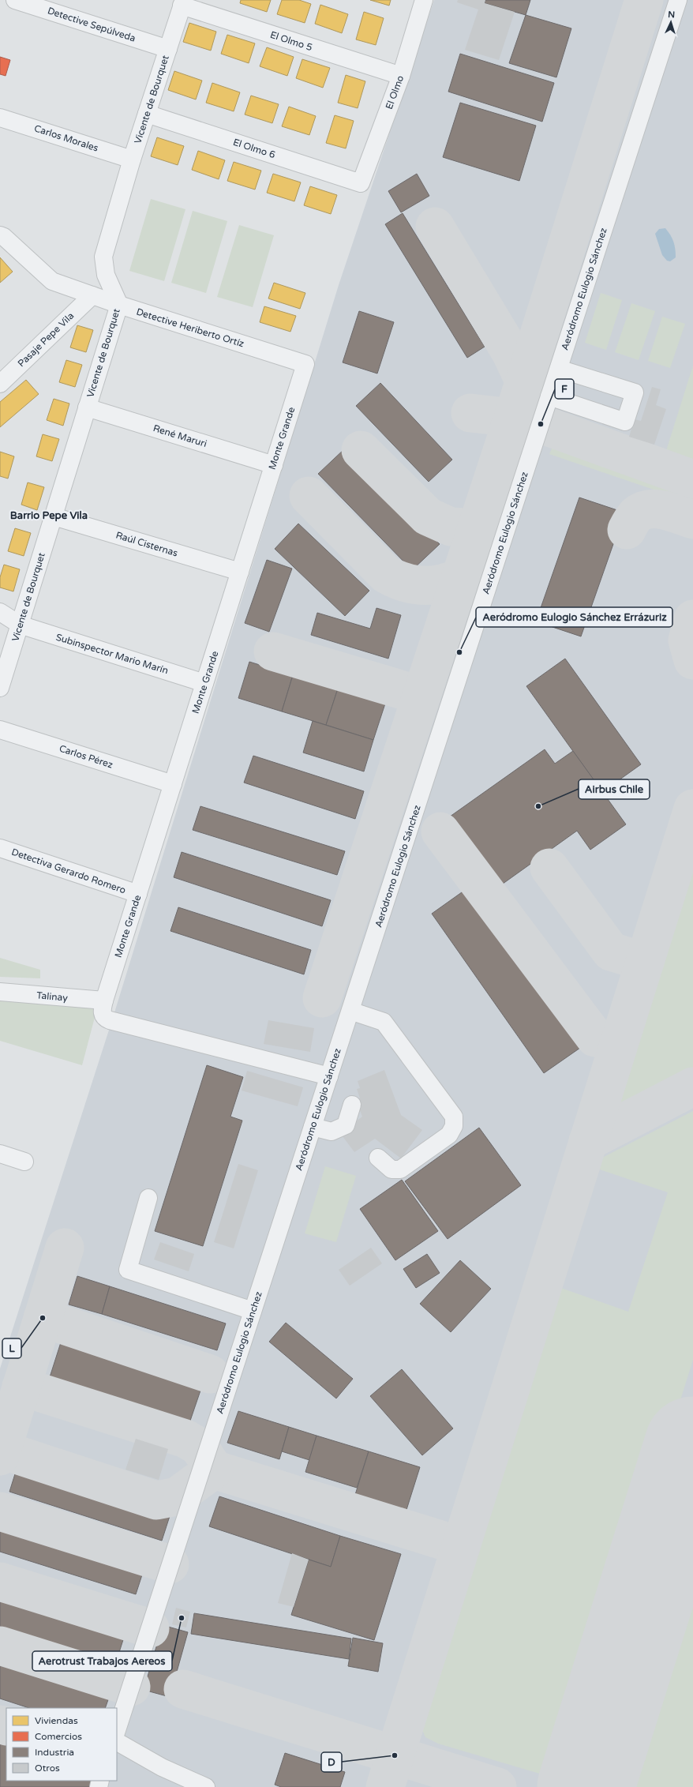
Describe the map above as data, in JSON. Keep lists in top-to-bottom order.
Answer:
{
  "streets": {
    "street": [
      "Detective Sepúlveda",
      "El Olmo 5",
      "El Olmo",
      "Vicente de Bourquet",
      "Carlos Morales",
      "El Olmo 6",
      "Aeródromo Eulogio Sánchez",
      "Detective Heriberto Ortíz",
      "Pasaje Pepe Vila",
      "René Maruri",
      "Monte Grande",
      "Raúl Cisternas",
      "Subinspector Mario Marín",
      "Carlos Pérez",
      "Detectiva Gerardo Romero",
      "Talinay"
    ]
  },
  "crossings": [
    ["Detective Sepúlveda", "Vicente de Bourquet"],
    ["El Olmo 5", "El Olmo"],
    ["El Olmo 5", "Vicente de Bourquet"],
    ["El Olmo", "El Olmo 6"],
    ["Vicente de Bourquet", "Carlos Morales"],
    ["Vicente de Bourquet", "El Olmo 6"],
    ["Vicente de Bourquet", "Detective Heriberto Ortíz"],
    ["Vicente de Bourquet", "René Maruri"],
    ["Vicente de Bourquet", "Raúl Cisternas"],
    ["Vicente de Bourquet", "Subinspector Mario Marín"],
    ["Aeródromo Eulogio Sánchez", "Monte Grande"],
    ["Detective Heriberto Ortíz", "Pasaje Pepe Vila"],
    ["Detective Heriberto Ortíz", "Monte Grande"],
    ["René Maruri", "Monte Grande"],
    ["Monte Grande", "Raúl Cisternas"],
    ["Monte Grande", "Subinspector Mario Marín"],
    ["Monte Grande", "Carlos Pérez"],
    ["Monte Grande", "Detectiva Gerardo Romero"],
    ["Monte Grande", "Talinay"]
  ],
  "districts": ["Barrio Pepe Vila"],
  "places": [
    "F",
    "Aeródromo Eulogio Sánchez Errázuriz",
    "Airbus Chile",
    "L",
    "Aerotrust Trabajos Aereos",
    "D"
  ],
  "legend": [
    "Viviendas",
    "Comercios",
    "Industria",
    "Otros"
  ],
  "north": "top"
}
